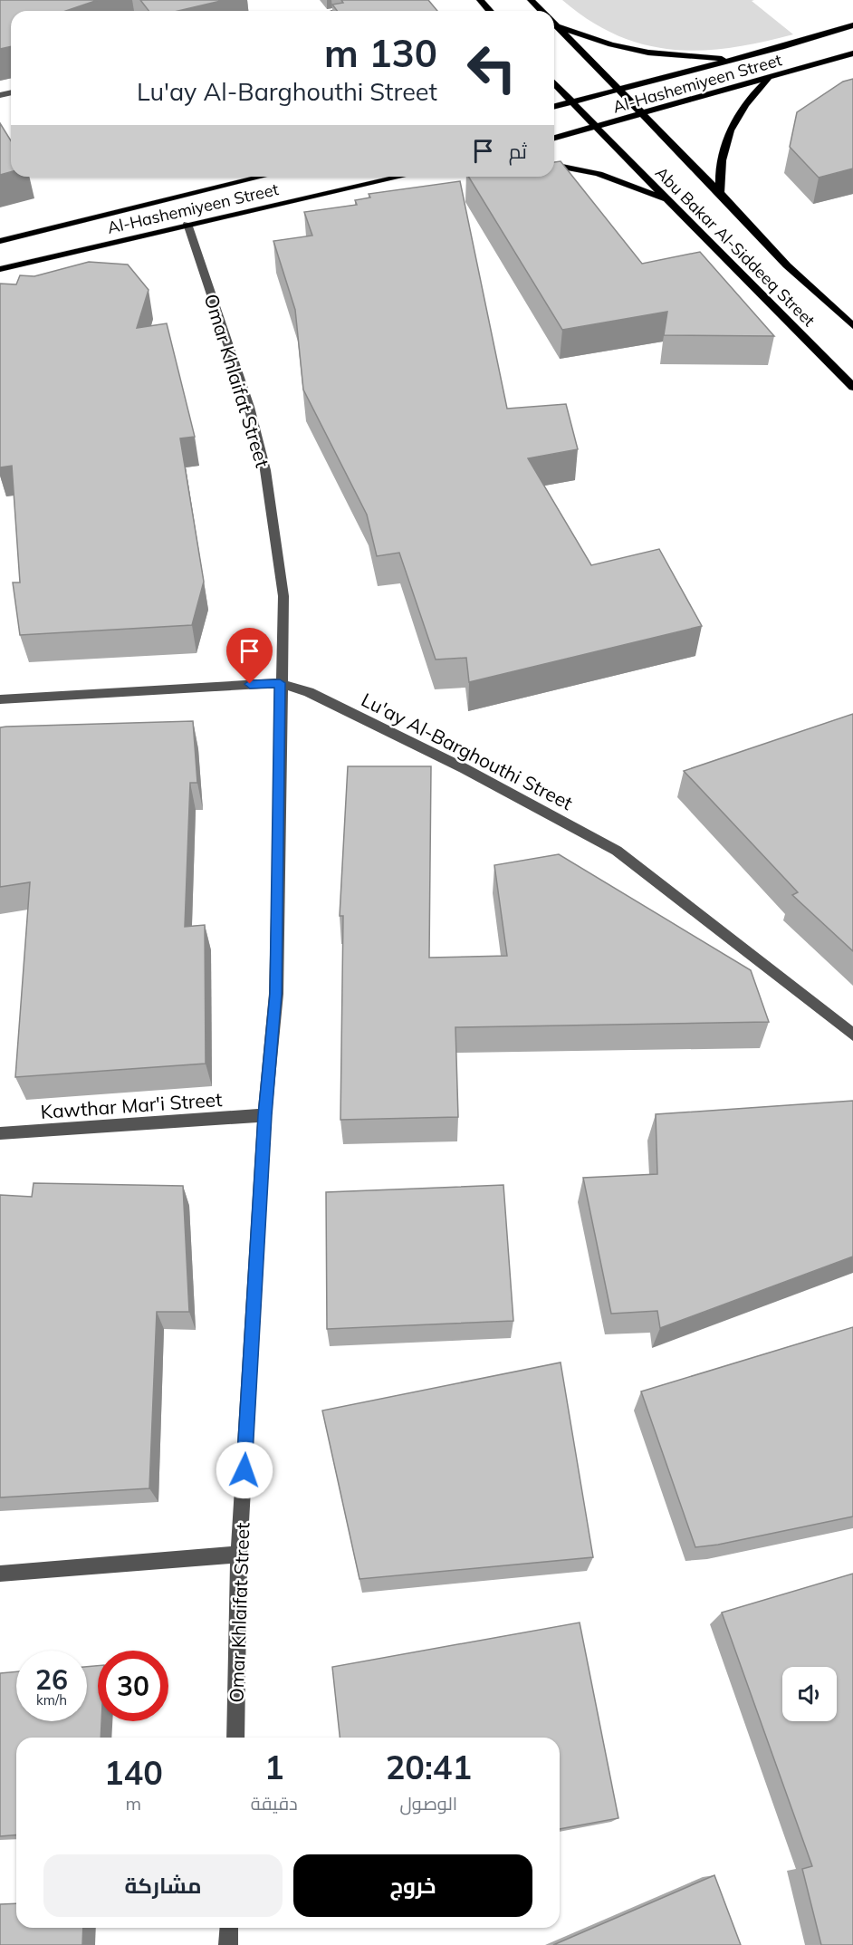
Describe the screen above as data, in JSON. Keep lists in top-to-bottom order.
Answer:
{
  "streets": {
    "main road": ["Al-Hashemiyeen Street", "Abu Bakar Al-Siddeeq Street"],
    "street": ["Omar Khlaifat Street", "Lu'ay Al-Barghouthi Street", "Kawthar Mar'i Street"]
  },
  "crossings": [
    ["Al-Hashemiyeen Street", "Abu Bakar Al-Siddeeq Street"],
    ["Al-Hashemiyeen Street", "Omar Khlaifat Street"],
    ["Omar Khlaifat Street", "Lu'ay Al-Barghouthi Street"],
    ["Omar Khlaifat Street", "Kawthar Mar'i Street"]
  ],
  "page": {
    "turn": ["130 m", "Lu'ay Al-Barghouthi Street"],
    "then": "ثم",
    "speed": "26 km/h",
    "limit": "30",
    "eta": [
      "20:41",
      "الوصول",
      "1",
      "دقيقة",
      "140",
      "m"
    ],
    "buttons": ["خروج", "مشاركة"]
  }
}
